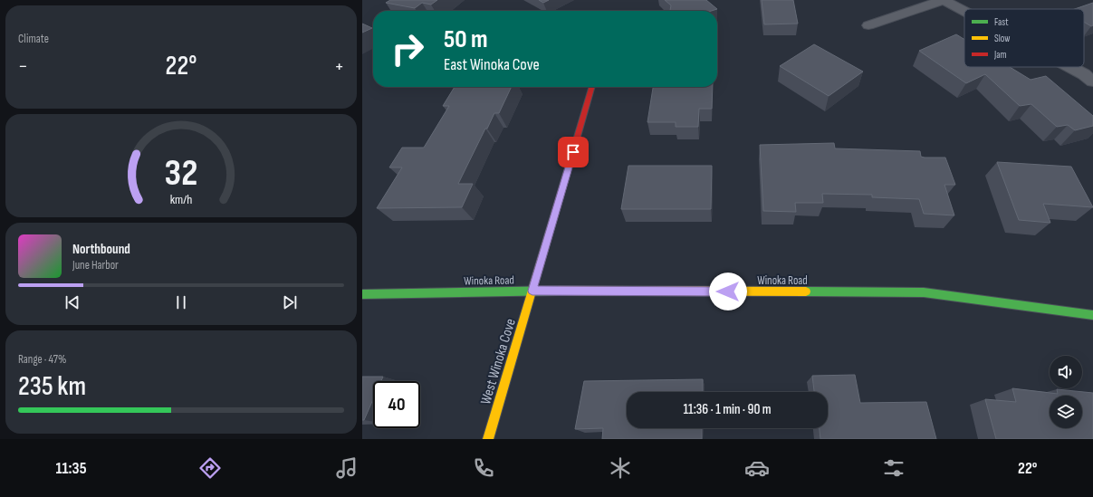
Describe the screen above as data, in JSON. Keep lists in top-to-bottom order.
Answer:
{
  "streets": {
    "street": ["Winoka Road", "West Winoka Cove"]
  },
  "crossings": [
    ["Winoka Road", "West Winoka Cove"]
  ],
  "legend": ["Fast", "Slow", "Jam"],
  "page": {
    "tile": [
      "Climate",
      ["Range · 47%", "235 km"]
    ],
    "turn": ["50 m", "East Winoka Cove"],
    "heat": ["−", "22°", "+"],
    "song": ["Northbound", "June Harbor"],
    "limit": "40",
    "trip": "11:36 · 1 min · 90 m",
    "tabs": ["11:35", "22°"],
    "gauge": ["32", "km/h"]
  }
}
